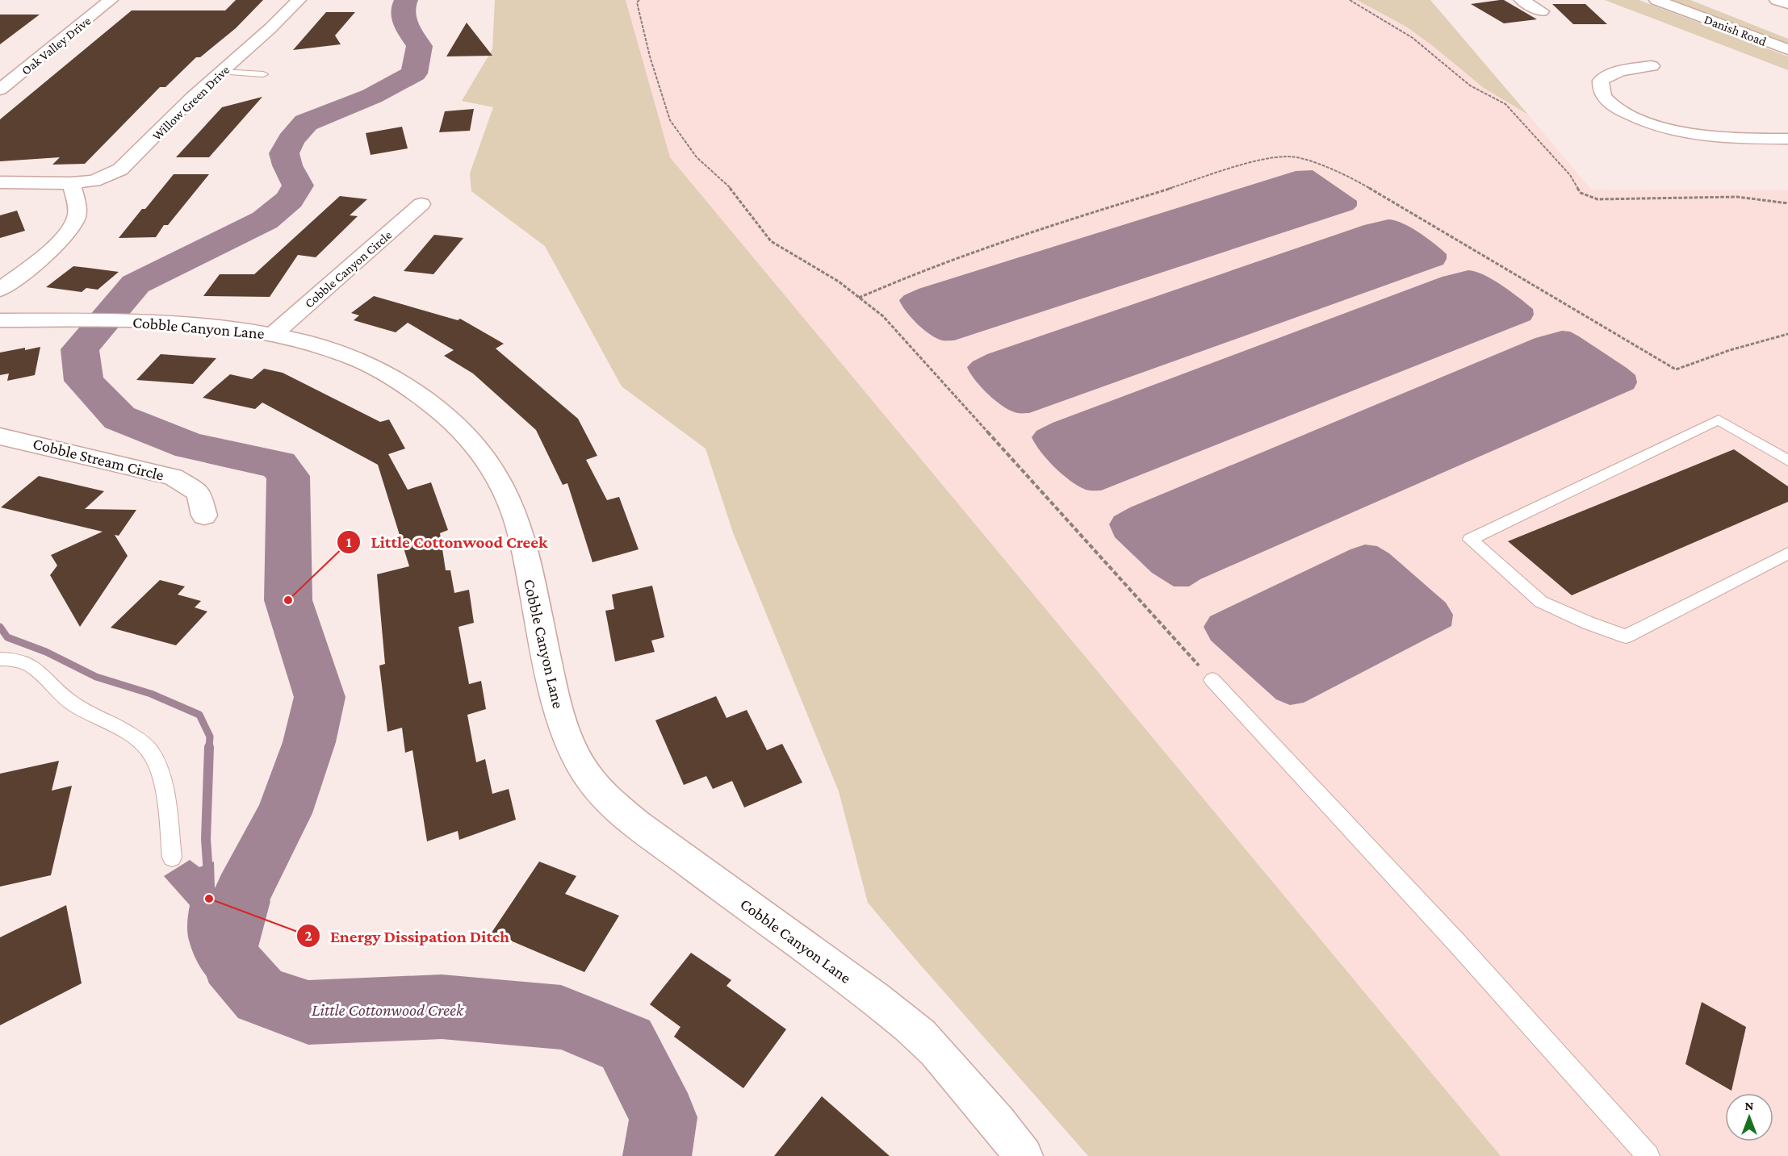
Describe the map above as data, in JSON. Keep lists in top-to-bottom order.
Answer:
{
  "streets": {
    "street": [
      "Danish Road",
      "Oak Valley Drive",
      "Willow Green Drive",
      "Cobble Canyon Circle",
      "Cobble Canyon Lane",
      "Cobble Stream Circle"
    ]
  },
  "crossings": [
    ["Cobble Canyon Circle", "Cobble Canyon Lane"]
  ],
  "water": ["Little Cottonwood Creek"],
  "places": ["Little Cottonwood Creek", "Energy Dissipation Ditch"],
  "north": "top"
}
